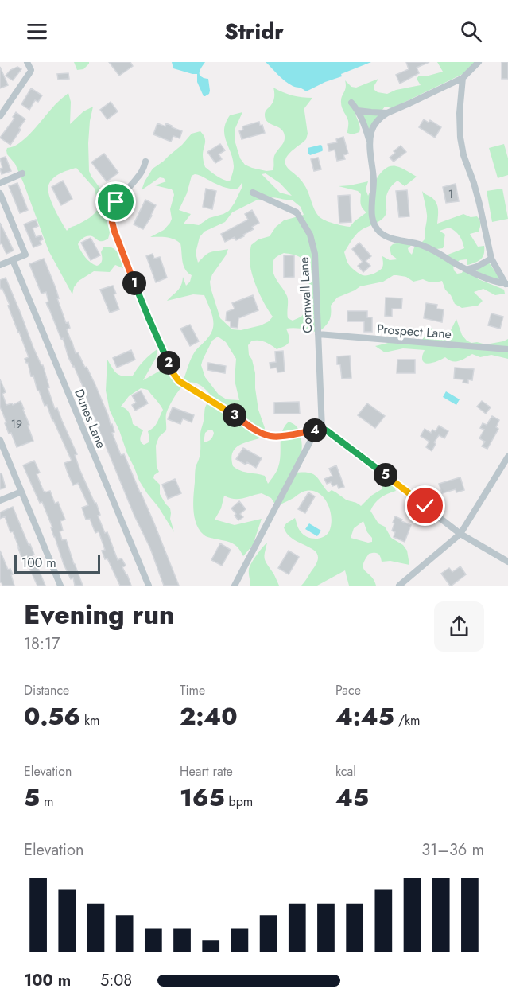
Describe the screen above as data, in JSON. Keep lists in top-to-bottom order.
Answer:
{
  "streets": {
    "street": ["Cornwall Lane", "Prospect Lane", "Dunes Lane"]
  },
  "crossings": [
    ["Cornwall Lane", "Prospect Lane"]
  ],
  "house_numbers": ["1", "19"],
  "scale_bar": "100 m",
  "page": {
    "header": "Stridr",
    "pins": [
      "1",
      "2",
      "3",
      "4",
      "5"
    ],
    "scale": "100 m",
    "heading": ["Evening run", "18:17"],
    "stats": [
      ["Distance", "0.56 km"],
      ["Time", "2:40"],
      ["Pace", "4:45 /km"],
      ["Elevation", "5 m"],
      ["Heart rate", "165 bpm"],
      ["kcal", "45"]
    ],
    "chart": ["Elevation", "31–36 m"],
    "list": [
      {
        "name": "100 m",
        "note": "5:08"
      }
    ]
  }
}
